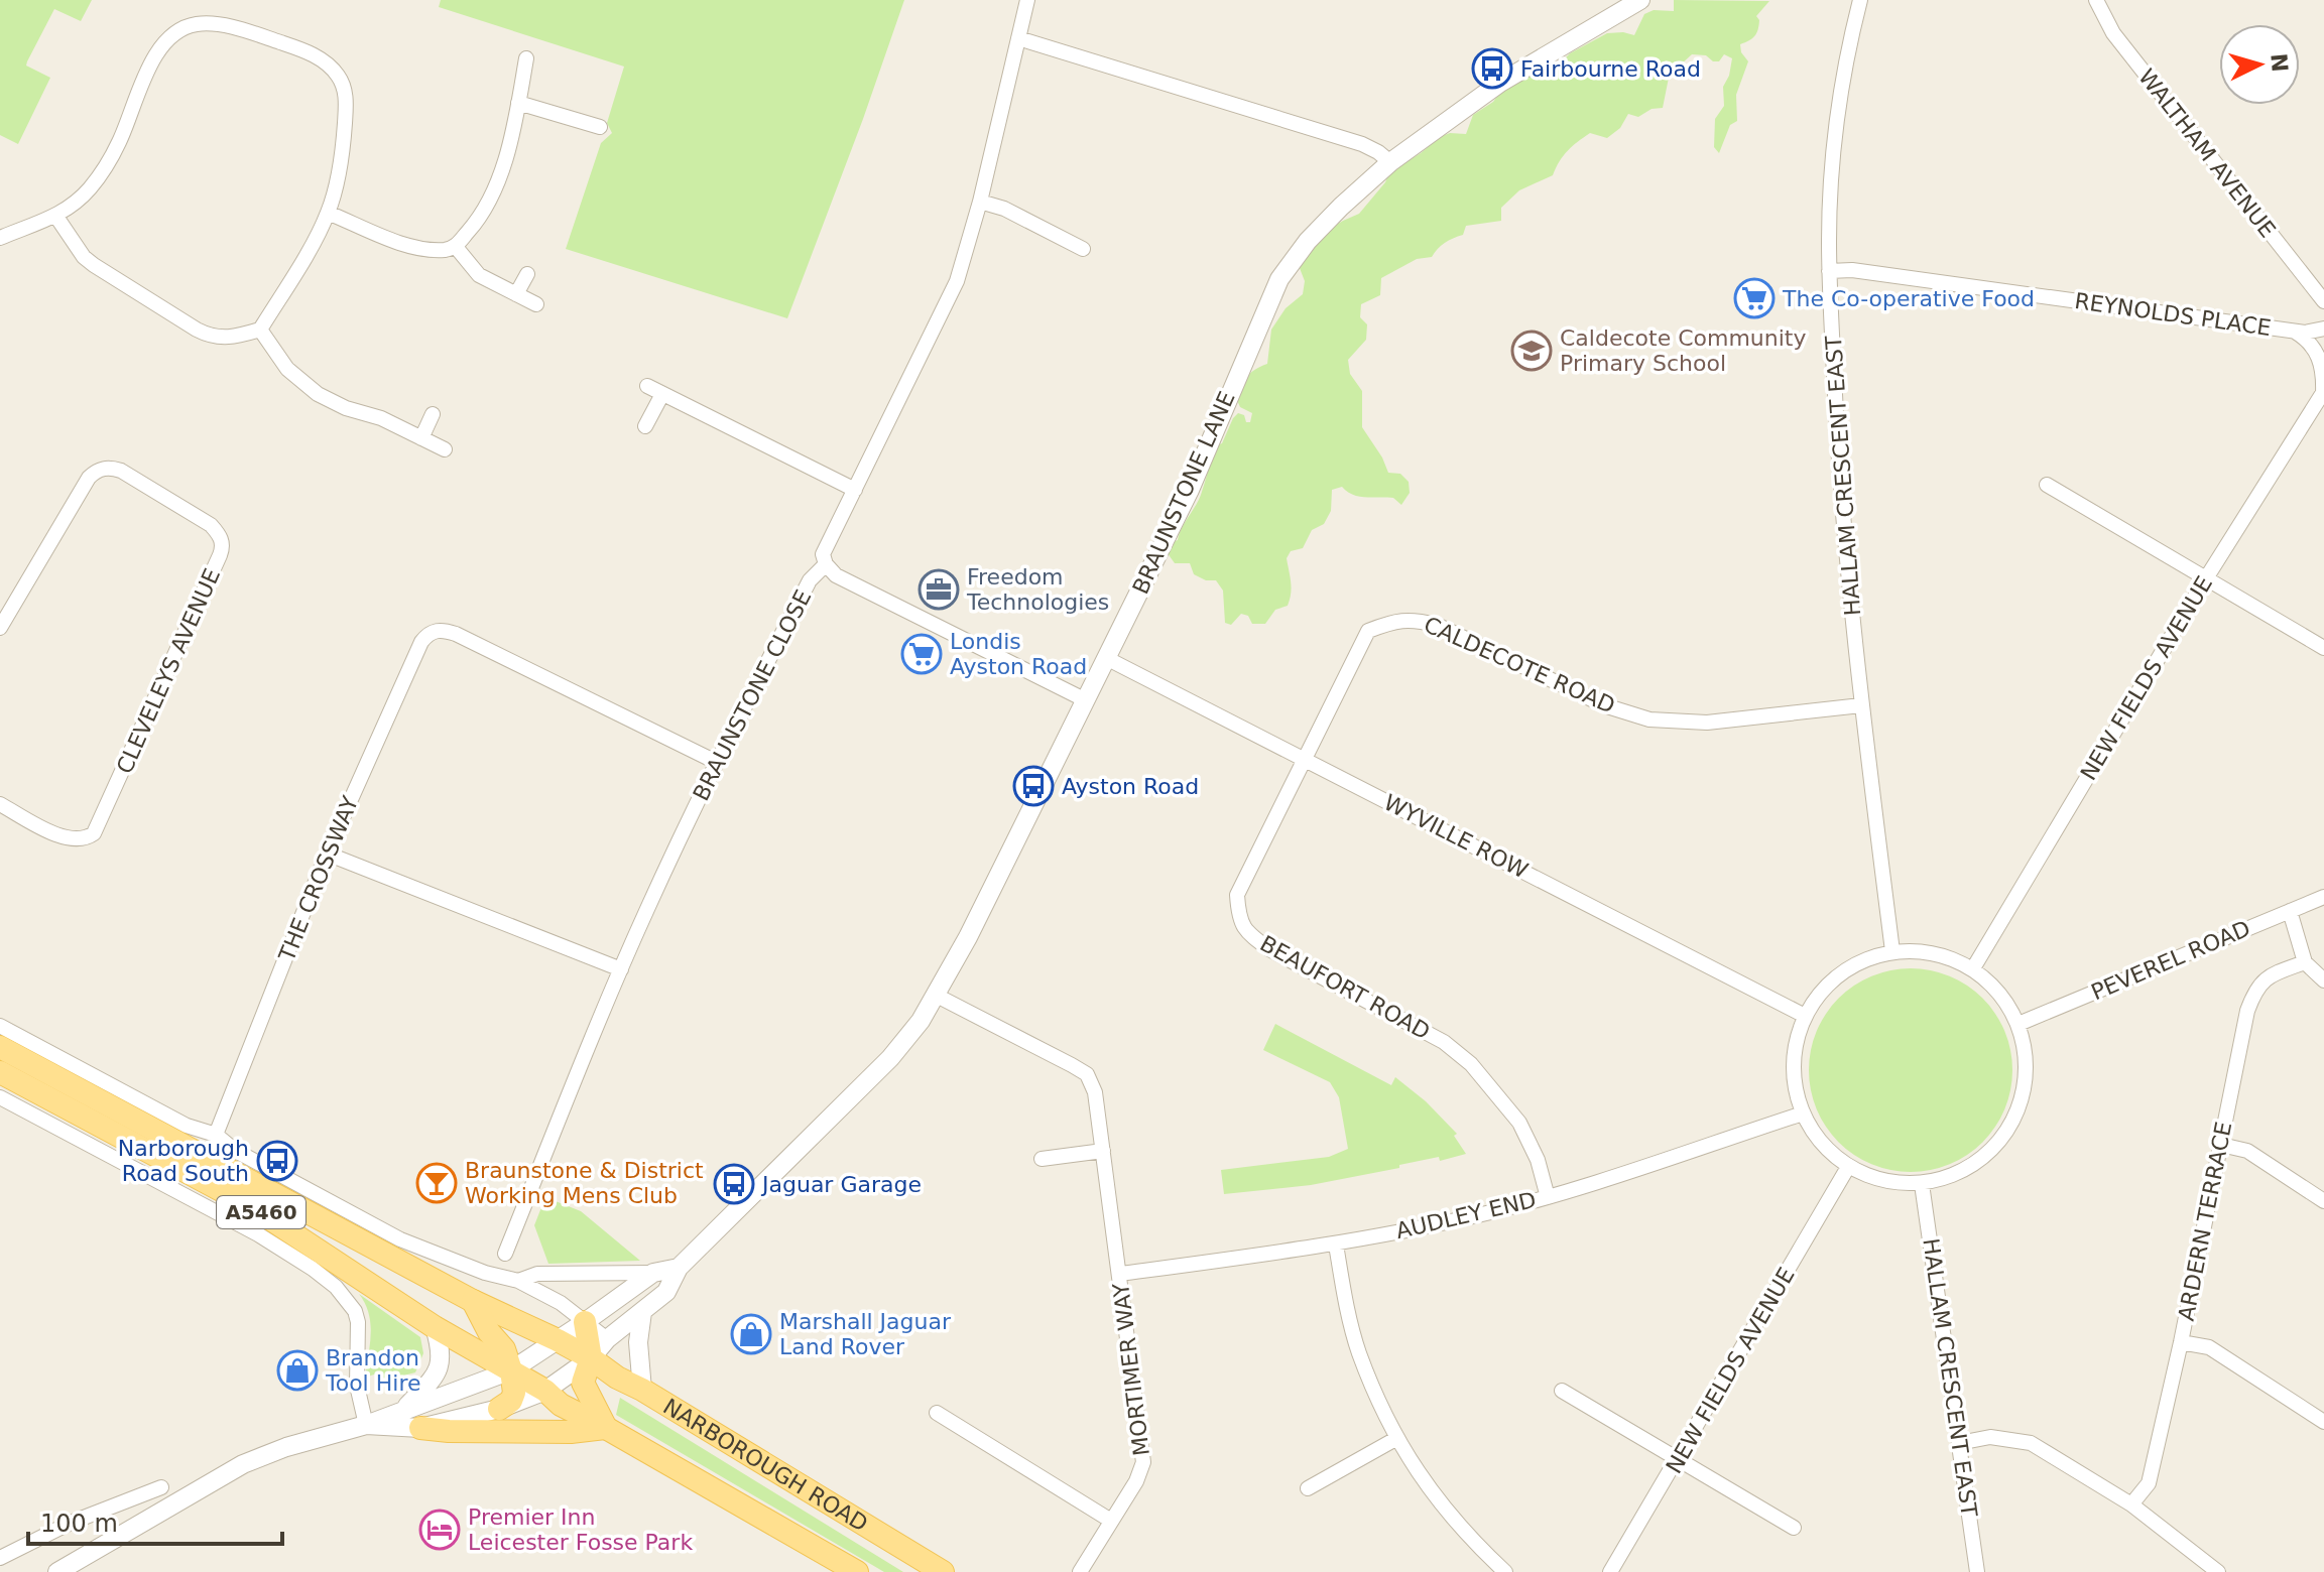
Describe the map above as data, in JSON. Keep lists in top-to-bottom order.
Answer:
{
  "streets": {
    "main road": ["A5460", "NARBOROUGH ROAD"],
    "street": [
      "WALTHAM AVENUE",
      "REYNOLDS PLACE",
      "HALLAM CRESCENT EAST",
      "BRAUNSTONE LANE",
      "CALDECOTE ROAD",
      "CLEVELEYS AVENUE",
      "NEW FIELDS AVENUE",
      "BRAUNSTONE CLOSE",
      "WYVILLE ROW",
      "THE CROSSWAY",
      "PEVEREL ROAD",
      "BEAUFORT ROAD",
      "AUDLEY END",
      "ARDERN TERRACE",
      "MORTIMER WAY"
    ]
  },
  "crossings": [
    ["REYNOLDS PLACE", "HALLAM CRESCENT EAST"],
    ["HALLAM CRESCENT EAST", "CALDECOTE ROAD"],
    ["HALLAM CRESCENT EAST", "NEW FIELDS AVENUE"],
    ["HALLAM CRESCENT EAST", "WYVILLE ROW"],
    ["HALLAM CRESCENT EAST", "PEVEREL ROAD"],
    ["HALLAM CRESCENT EAST", "AUDLEY END"],
    ["BRAUNSTONE LANE", "WYVILLE ROW"],
    ["BRAUNSTONE LANE", "A5460"],
    ["BRAUNSTONE LANE", "MORTIMER WAY"],
    ["BRAUNSTONE LANE", "NARBOROUGH ROAD"],
    ["CALDECOTE ROAD", "WYVILLE ROW"],
    ["CALDECOTE ROAD", "BEAUFORT ROAD"],
    ["NEW FIELDS AVENUE", "WYVILLE ROW"],
    ["NEW FIELDS AVENUE", "PEVEREL ROAD"],
    ["NEW FIELDS AVENUE", "AUDLEY END"],
    ["BRAUNSTONE CLOSE", "THE CROSSWAY"],
    ["WYVILLE ROW", "PEVEREL ROAD"],
    ["WYVILLE ROW", "BEAUFORT ROAD"],
    ["WYVILLE ROW", "AUDLEY END"],
    ["PEVEREL ROAD", "AUDLEY END"],
    ["BEAUFORT ROAD", "AUDLEY END"],
    ["A5460", "NARBOROUGH ROAD"],
    ["AUDLEY END", "MORTIMER WAY"]
  ],
  "places": {
    "bus stop": [
      "Fairbourne Road",
      "Ayston Road",
      "Narborough Road South",
      "Jaguar Garage"
    ],
    "supermarket": ["The Co-operative Food", "Londis Ayston Road"],
    "school or university": ["Caldecote Community Primary School"],
    "office": ["Freedom Technologies"],
    "bar": ["Braunstone & District Working Mens Club"],
    "shop": ["Marshall Jaguar Land Rover", "Brandon Tool Hire"],
    "hotel": ["Premier Inn Leicester Fosse Park"]
  },
  "scale_bar": "100 m",
  "north": "right"
}
